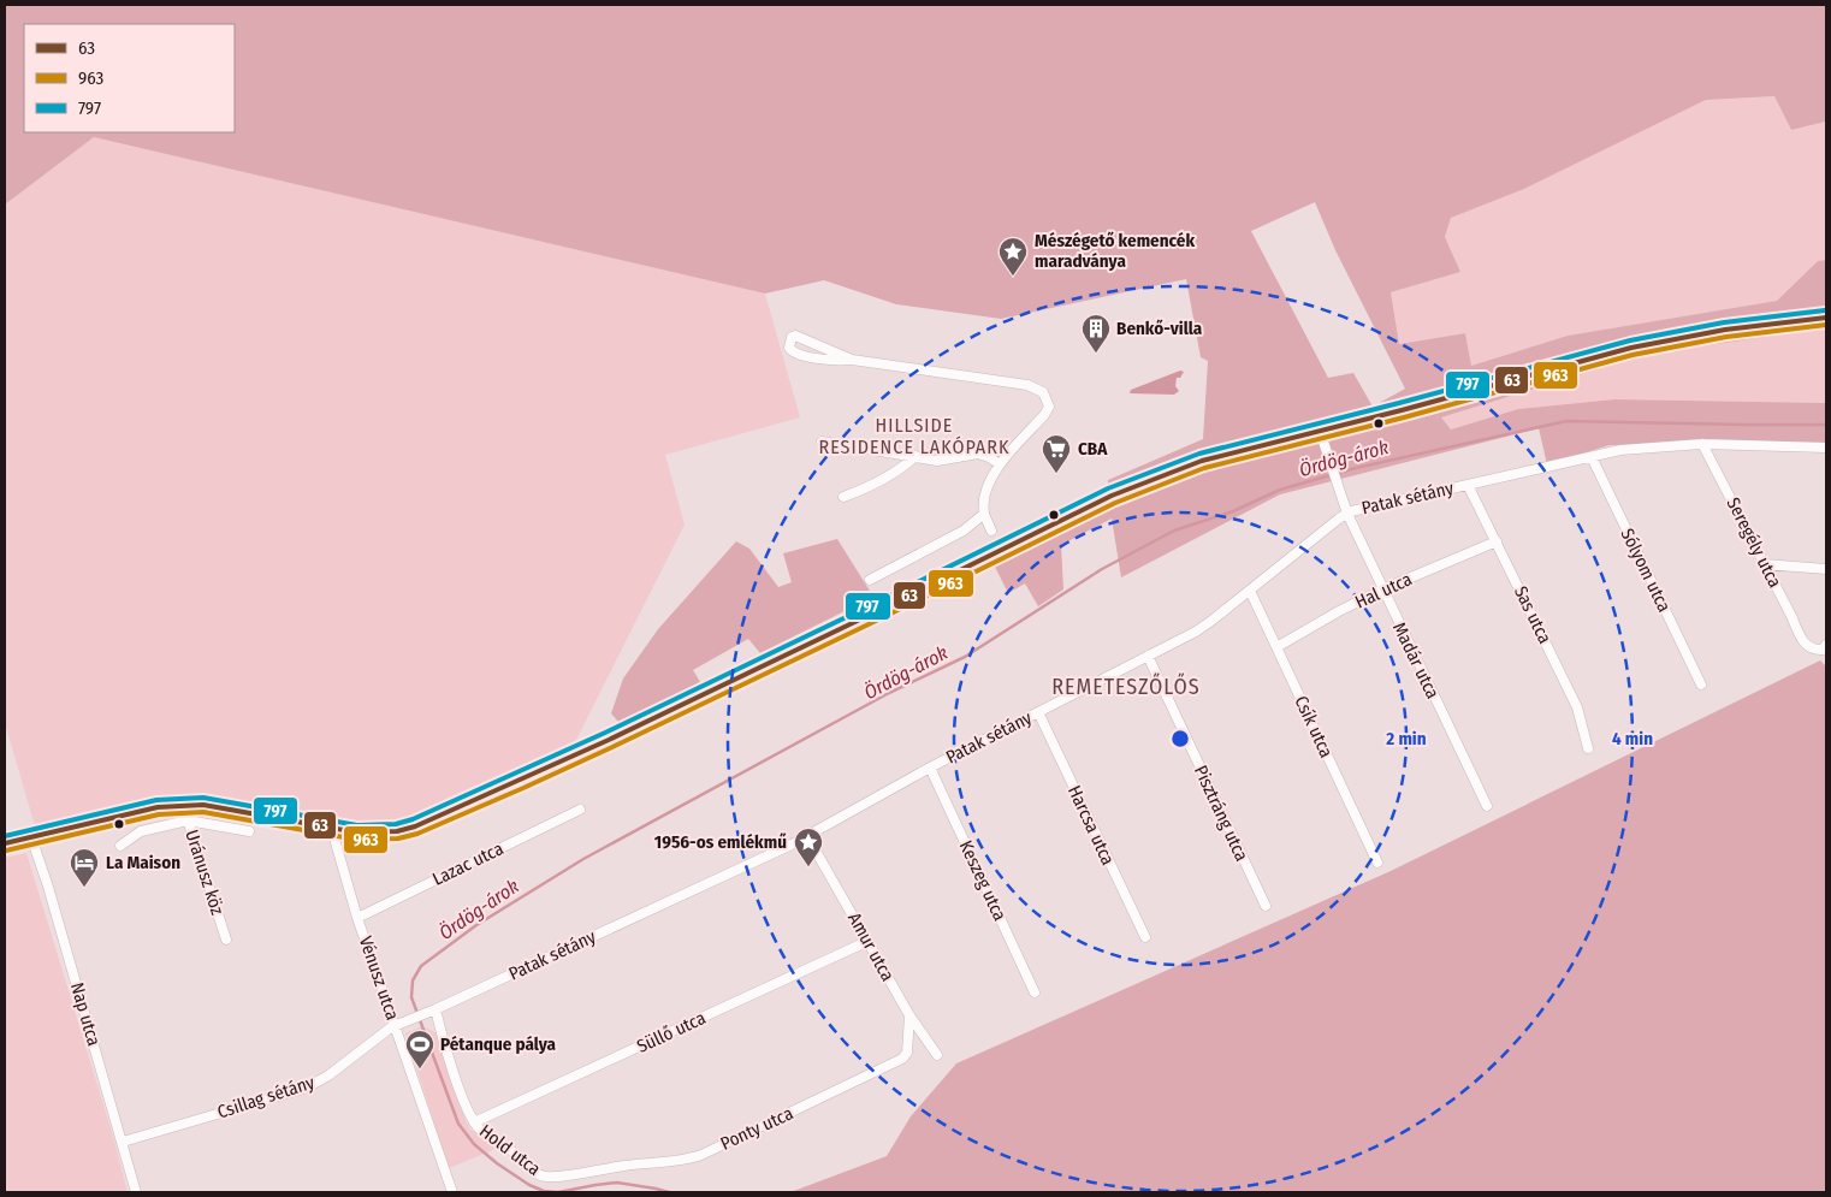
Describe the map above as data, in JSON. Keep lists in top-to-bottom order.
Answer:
{
  "streets": {
    "street": [
      "Patak sétány",
      "Seregély utca",
      "Sólyom utca",
      "Hal utca",
      "Sas utca",
      "Madár utca",
      "Csík utca",
      "Pisztráng utca",
      "Harcsa utca",
      "Lazac utca",
      "Uránusz köz",
      "Keszeg utca",
      "Amur utca",
      "Vénusz utca",
      "Nap utca",
      "Süllő utca",
      "Csillag sétány",
      "Ponty utca",
      "Hold utca"
    ]
  },
  "crossings": [
    ["Patak sétány", "Seregély utca"],
    ["Patak sétány", "Sólyom utca"],
    ["Patak sétány", "Sas utca"],
    ["Patak sétány", "Madár utca"],
    ["Patak sétány", "Csík utca"],
    ["Patak sétány", "Pisztráng utca"],
    ["Patak sétány", "Harcsa utca"],
    ["Patak sétány", "Keszeg utca"],
    ["Patak sétány", "Amur utca"],
    ["Patak sétány", "Vénusz utca"],
    ["Patak sétány", "Csillag sétány"],
    ["Patak sétány", "Hold utca"],
    ["Hal utca", "Sas utca"],
    ["Hal utca", "Madár utca"],
    ["Hal utca", "Csík utca"],
    ["Lazac utca", "Vénusz utca"],
    ["Amur utca", "Süllő utca"],
    ["Amur utca", "Ponty utca"],
    ["Vénusz utca", "Csillag sétány"],
    ["Nap utca", "Csillag sétány"],
    ["Süllő utca", "Hold utca"],
    ["Ponty utca", "Hold utca"]
  ],
  "districts": ["HILLSIDE RESIDENCE LAKÓPARK", "REMETESZŐLŐS"],
  "water": ["Ördög-árok"],
  "places": {
    "place": ["Mészégető kemencék maradványa", "1956-os emlékmű"],
    "building": ["Benkő-villa"],
    "supermarket": ["CBA"],
    "hotel": ["La Maison"],
    "sports": ["Pétanque pálya"]
  },
  "lines": ["transit line 797", "transit line 63", "transit line 963"],
  "legend": ["63", "963", "797"],
  "rings": ["2 min", "4 min"]
}
